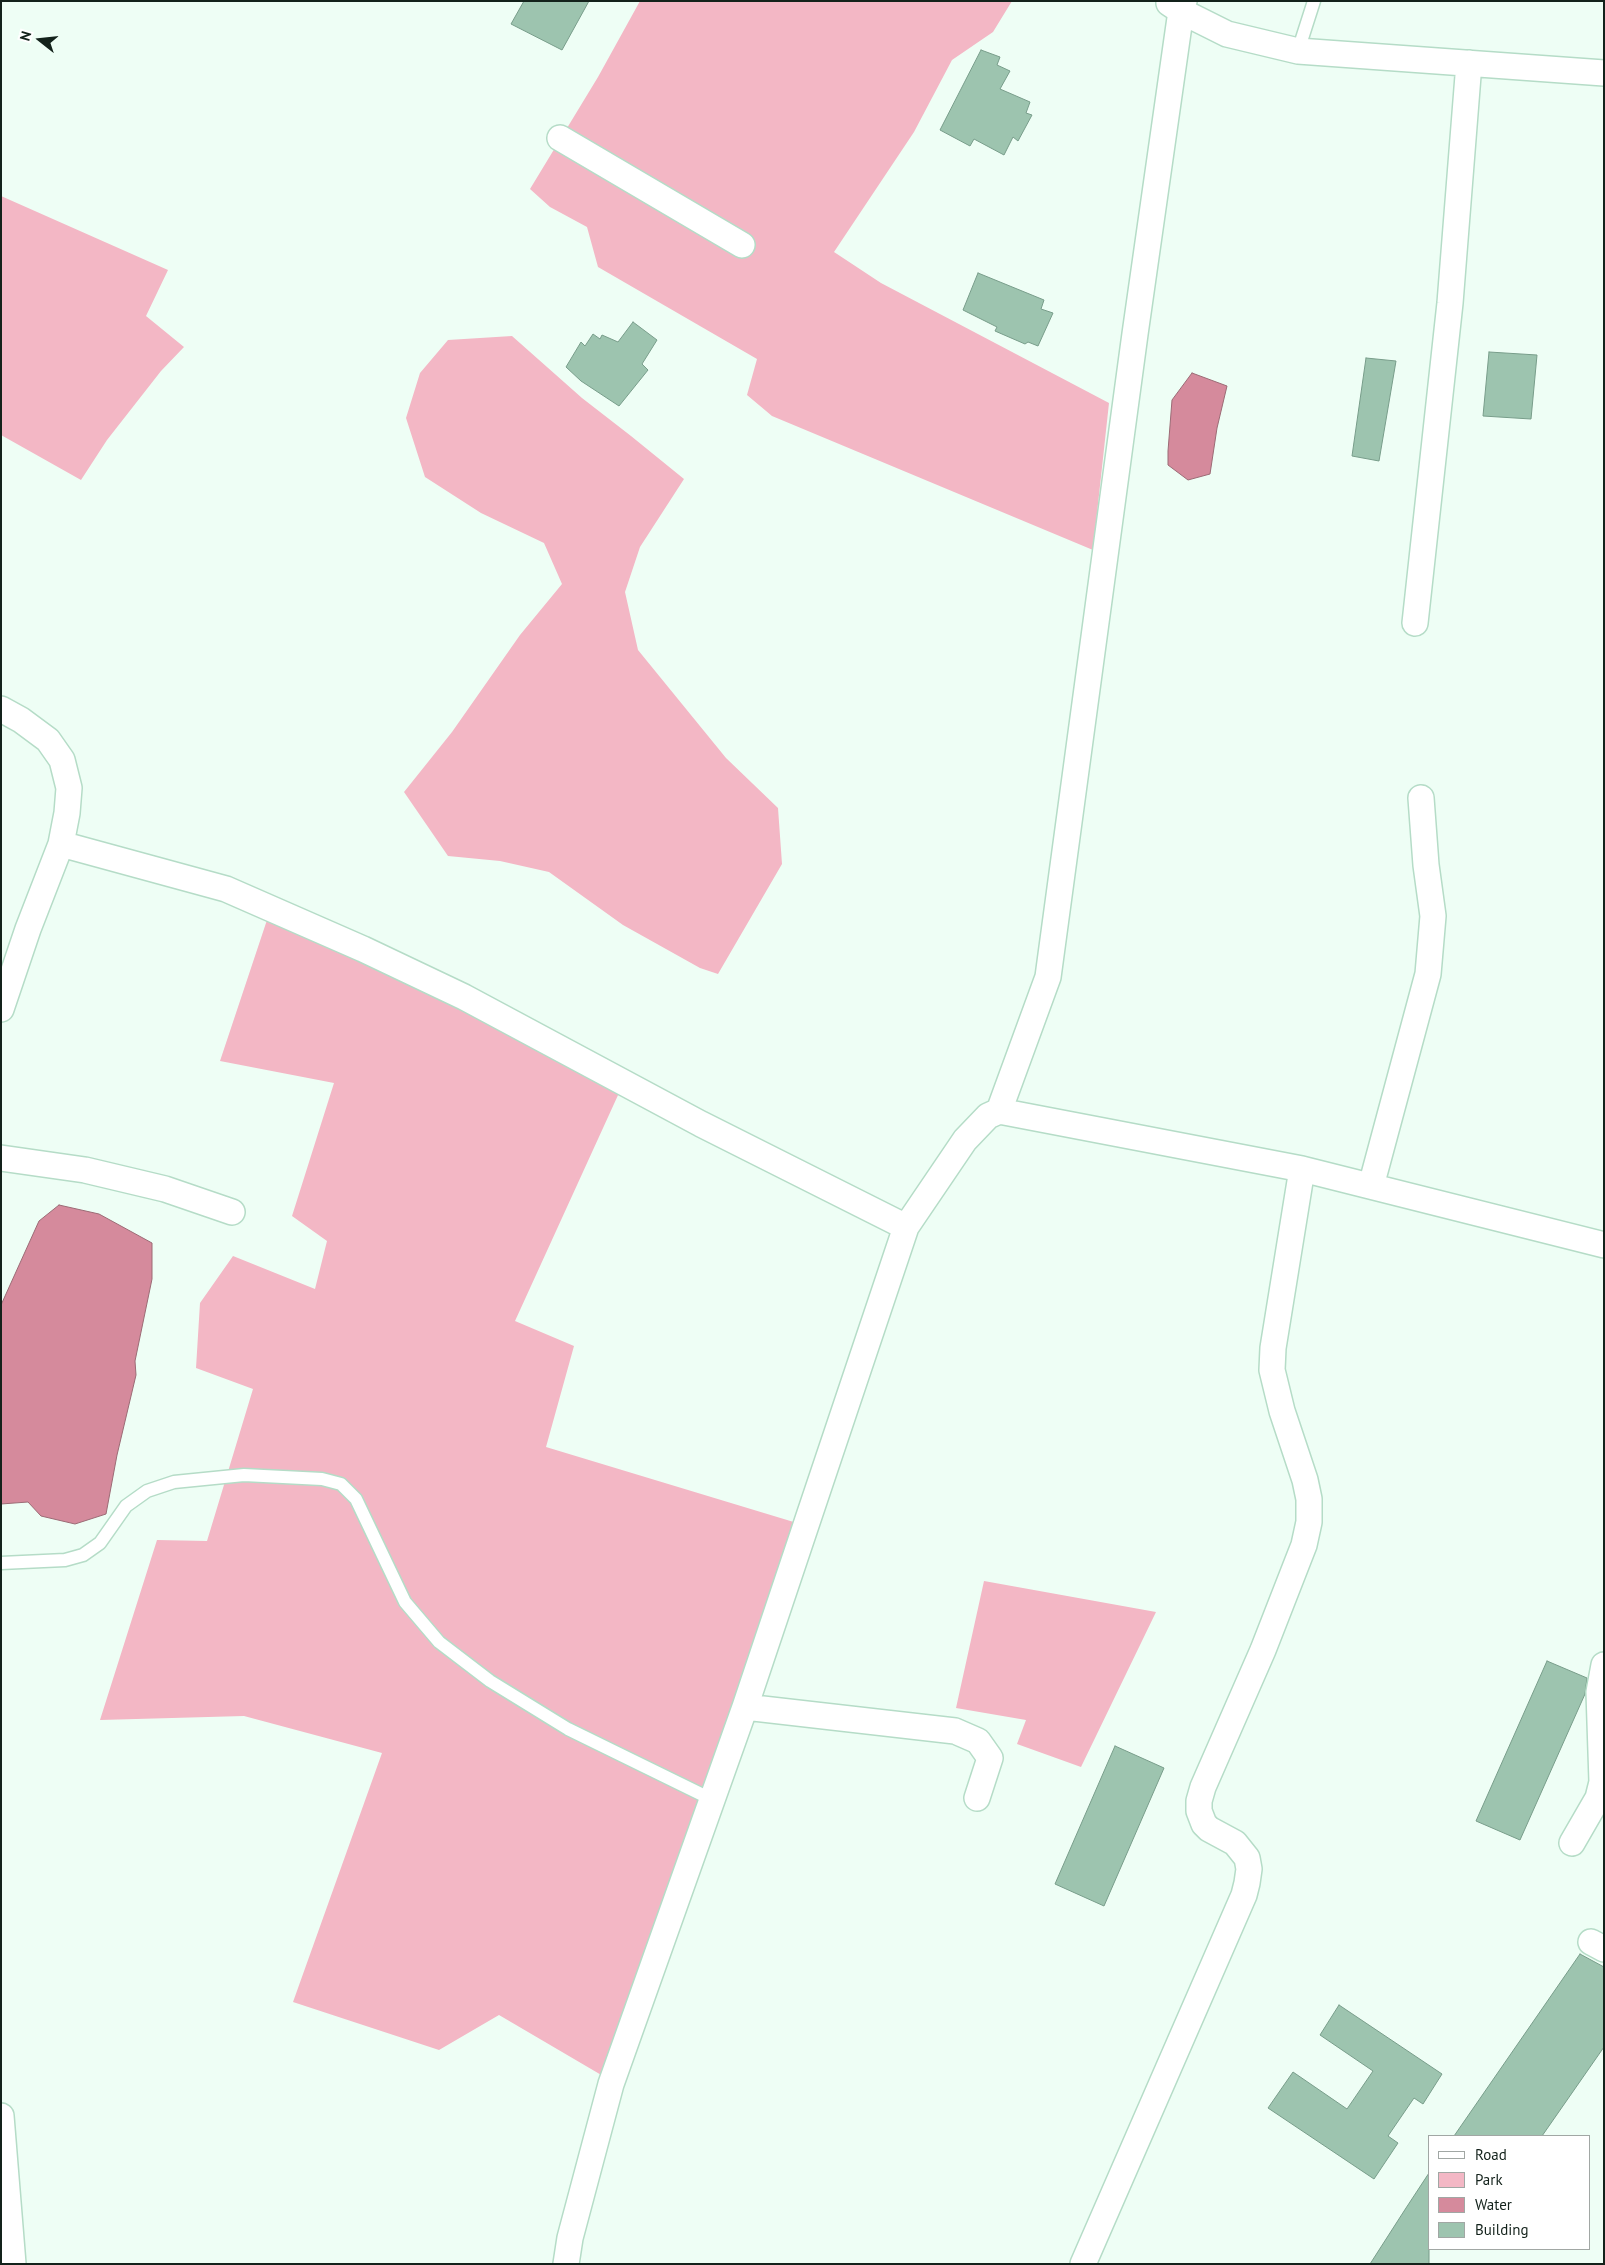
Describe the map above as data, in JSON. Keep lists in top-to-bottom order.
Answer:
{
  "legend": [
    "Road",
    "Park",
    "Water",
    "Building"
  ],
  "north": "left"
}
